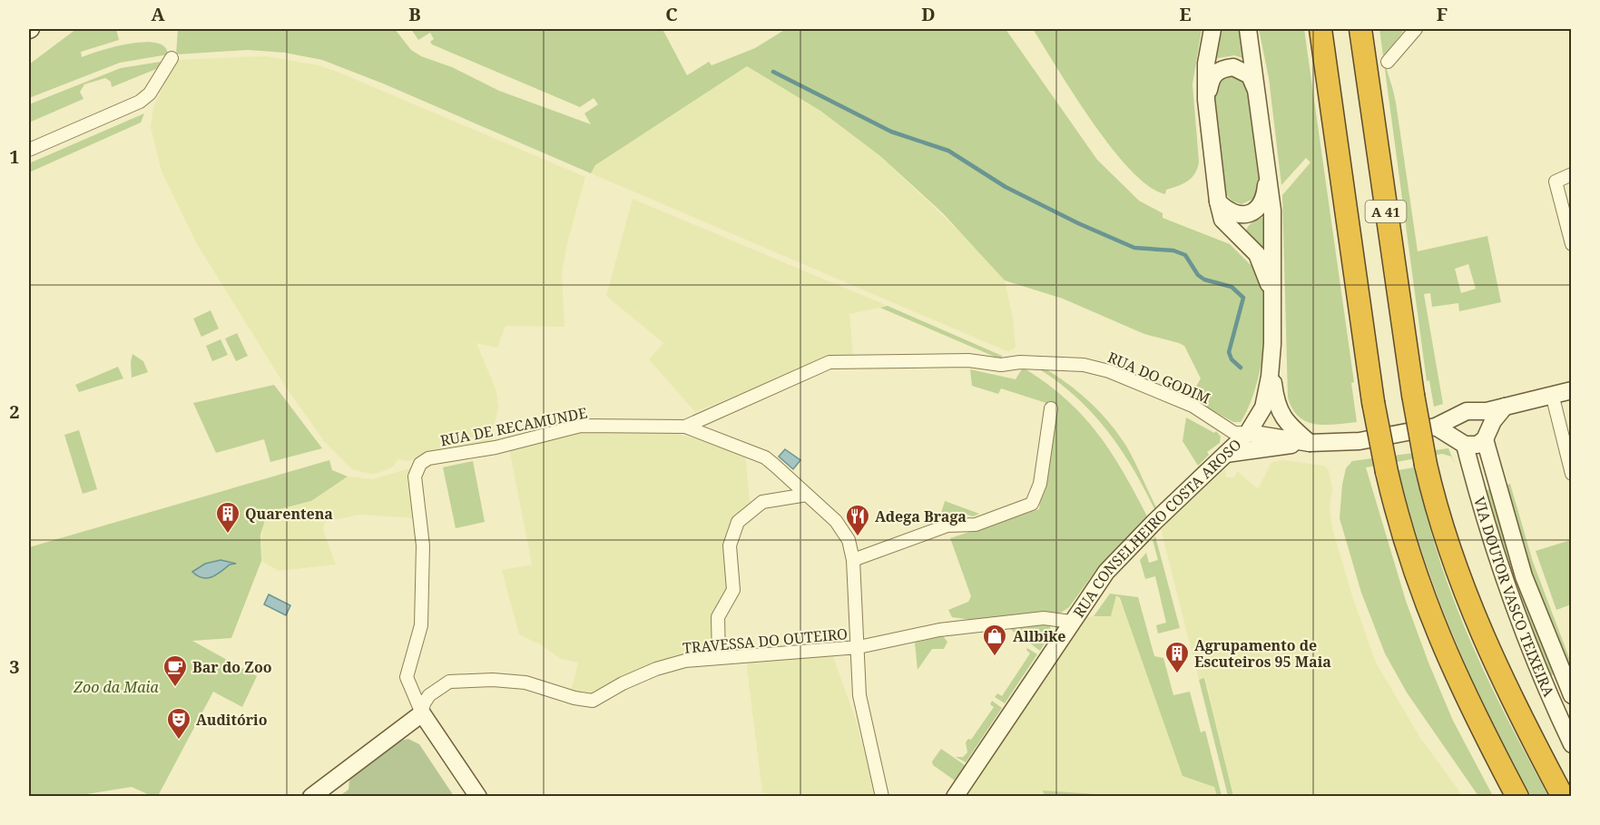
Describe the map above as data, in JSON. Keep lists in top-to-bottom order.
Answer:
{
  "streets": {
    "highway": ["A 41"],
    "main road": ["RUA CONSELHEIRO COSTA AROSO", "VIA DOUTOR VASCO TEIXEIRA"],
    "street": ["RUA DO GODIM", "RUA DE RECAMUNDE", "TRAVESSA DO OUTEIRO"]
  },
  "crossings": [
    ["RUA DO GODIM", "RUA DE RECAMUNDE"],
    ["RUA DO GODIM", "RUA CONSELHEIRO COSTA AROSO"],
    ["RUA DE RECAMUNDE", "TRAVESSA DO OUTEIRO"],
    ["RUA CONSELHEIRO COSTA AROSO", "TRAVESSA DO OUTEIRO"]
  ],
  "parks": ["Zoo da Maia"],
  "places": {
    "building": ["Quarentena", "Agrupamento de Escuteiros 95 Maia"],
    "restaurant": ["Adega Braga"],
    "shop": ["Allbike"],
    "cafe": ["Bar do Zoo"],
    "theatre": ["Auditório"]
  },
  "grid": {
    "columns": [
      "A",
      "B",
      "C",
      "D",
      "E",
      "F"
    ],
    "rows": ["1", "2", "3"]
  }
}
